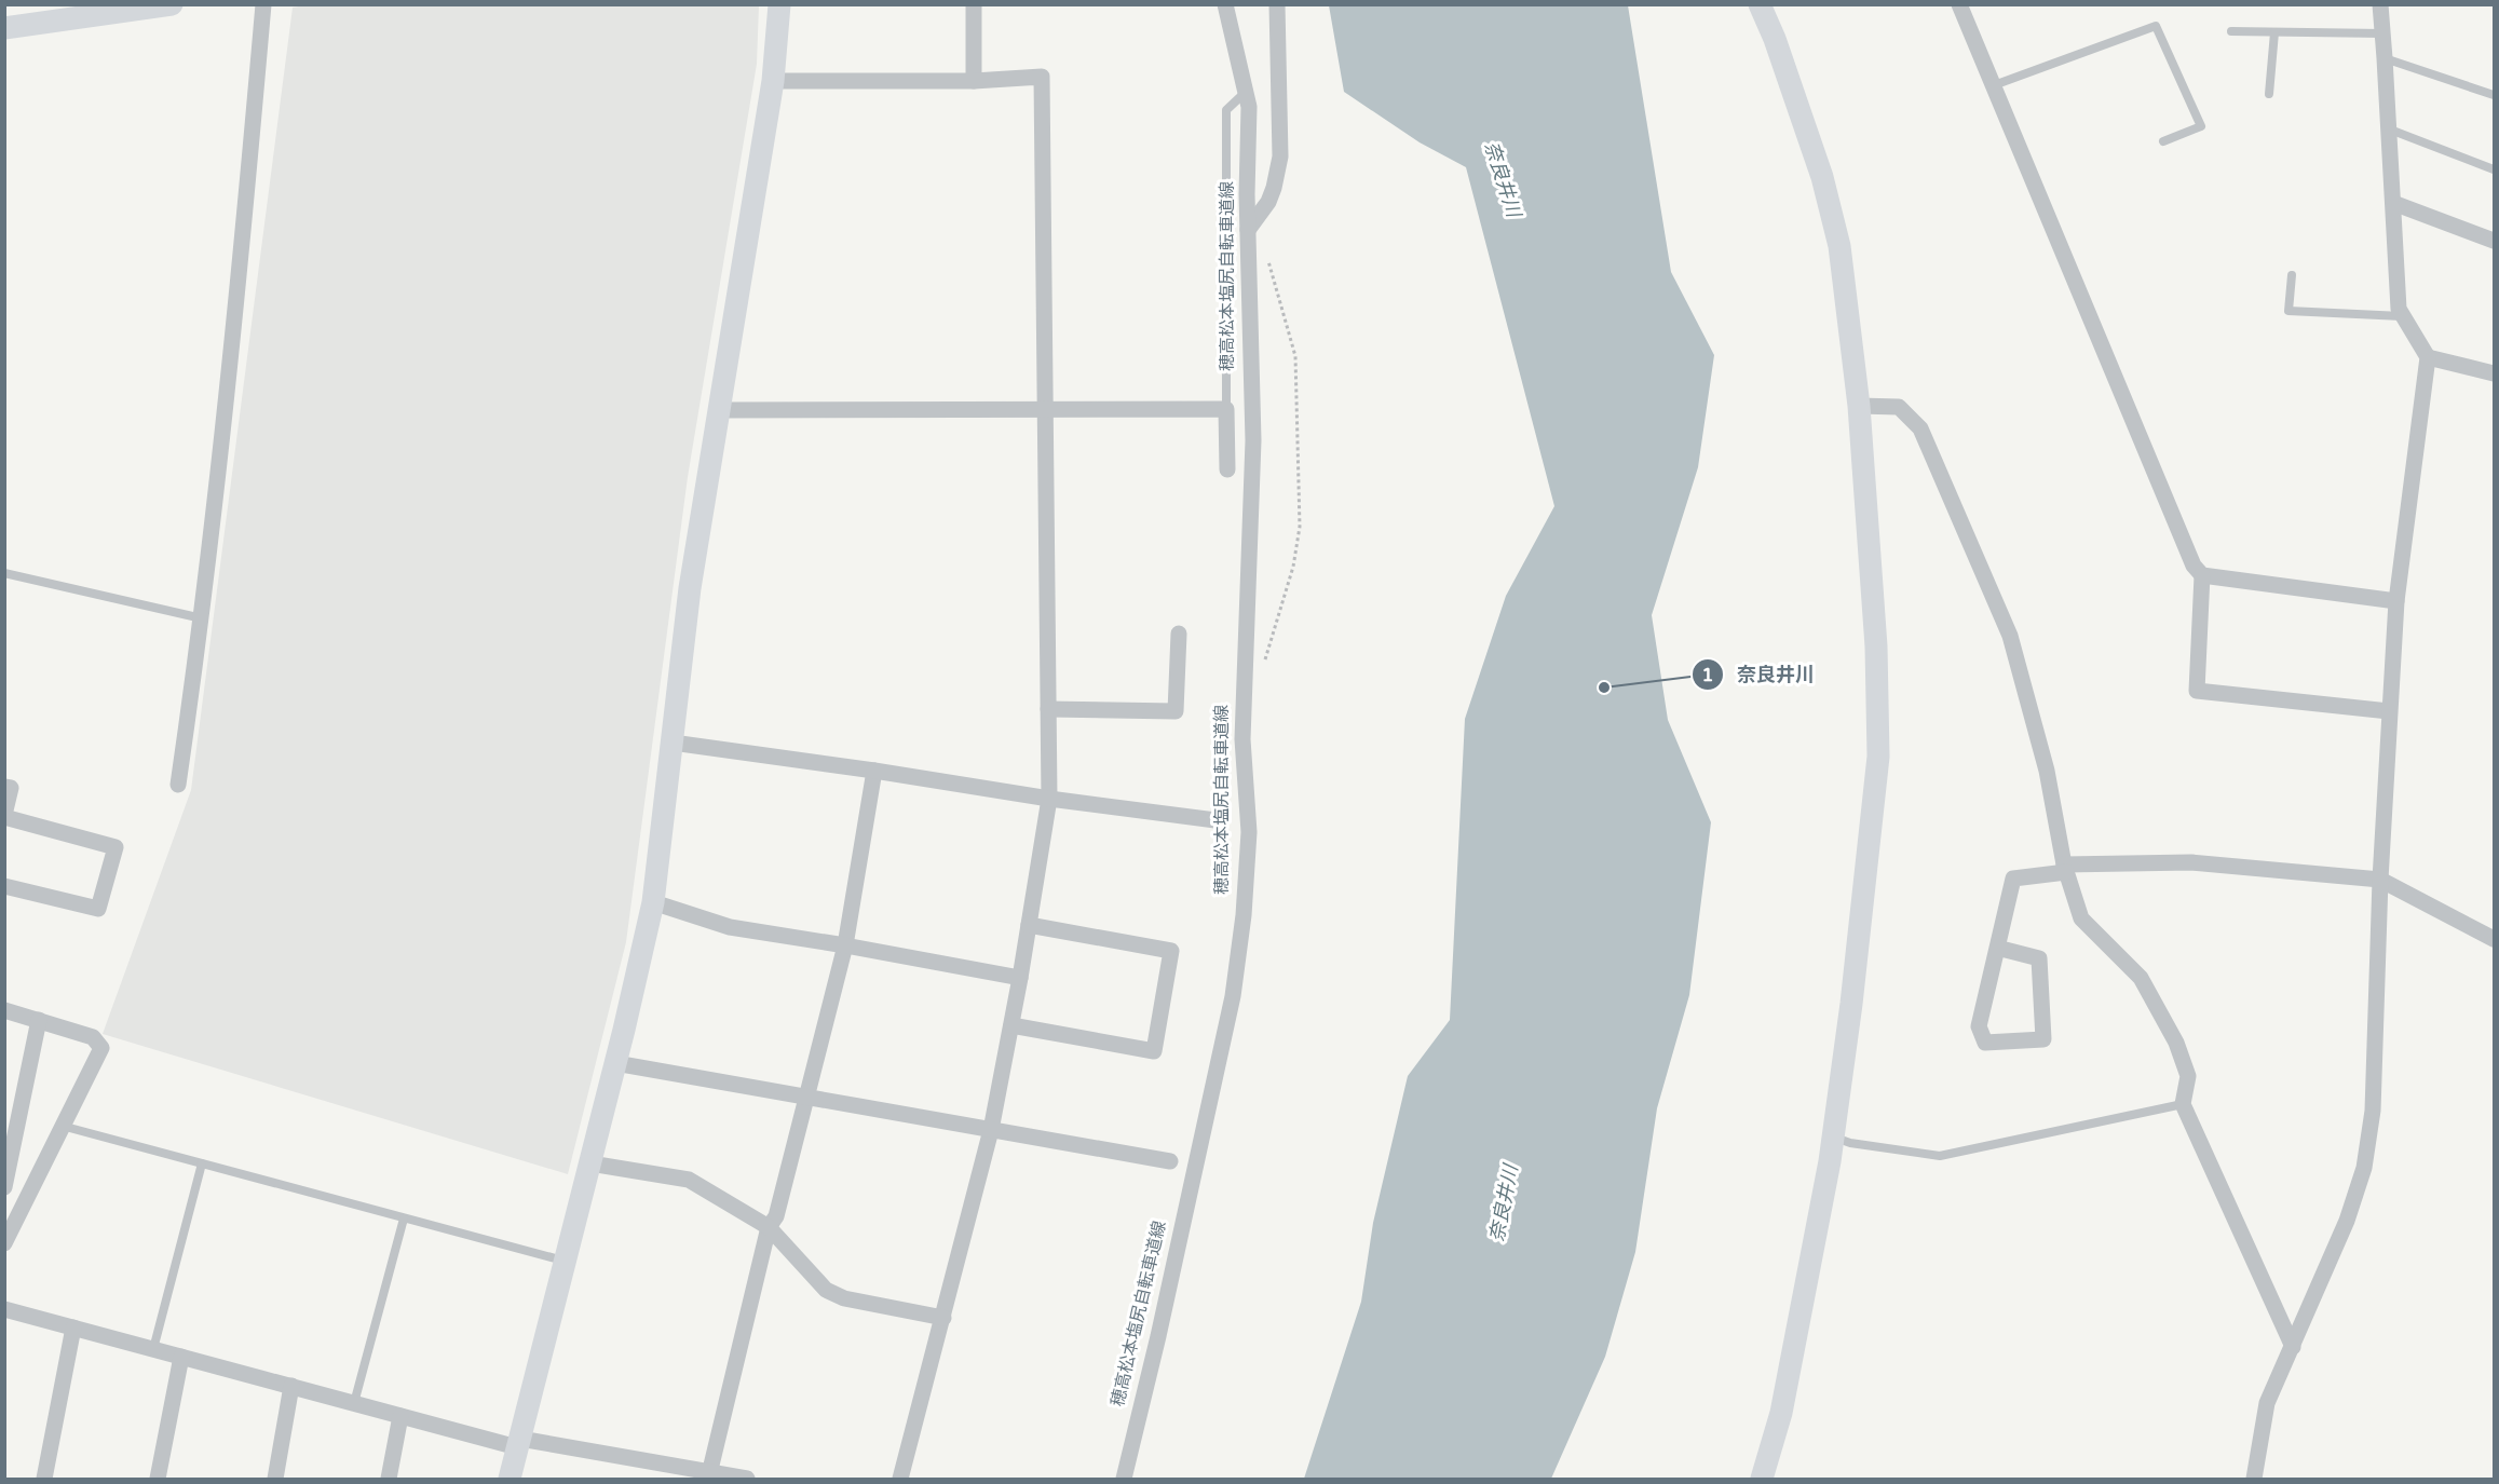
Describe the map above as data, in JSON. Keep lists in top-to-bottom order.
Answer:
{
  "water": ["奈良井川"],
  "places": ["奈良井川"]
}
